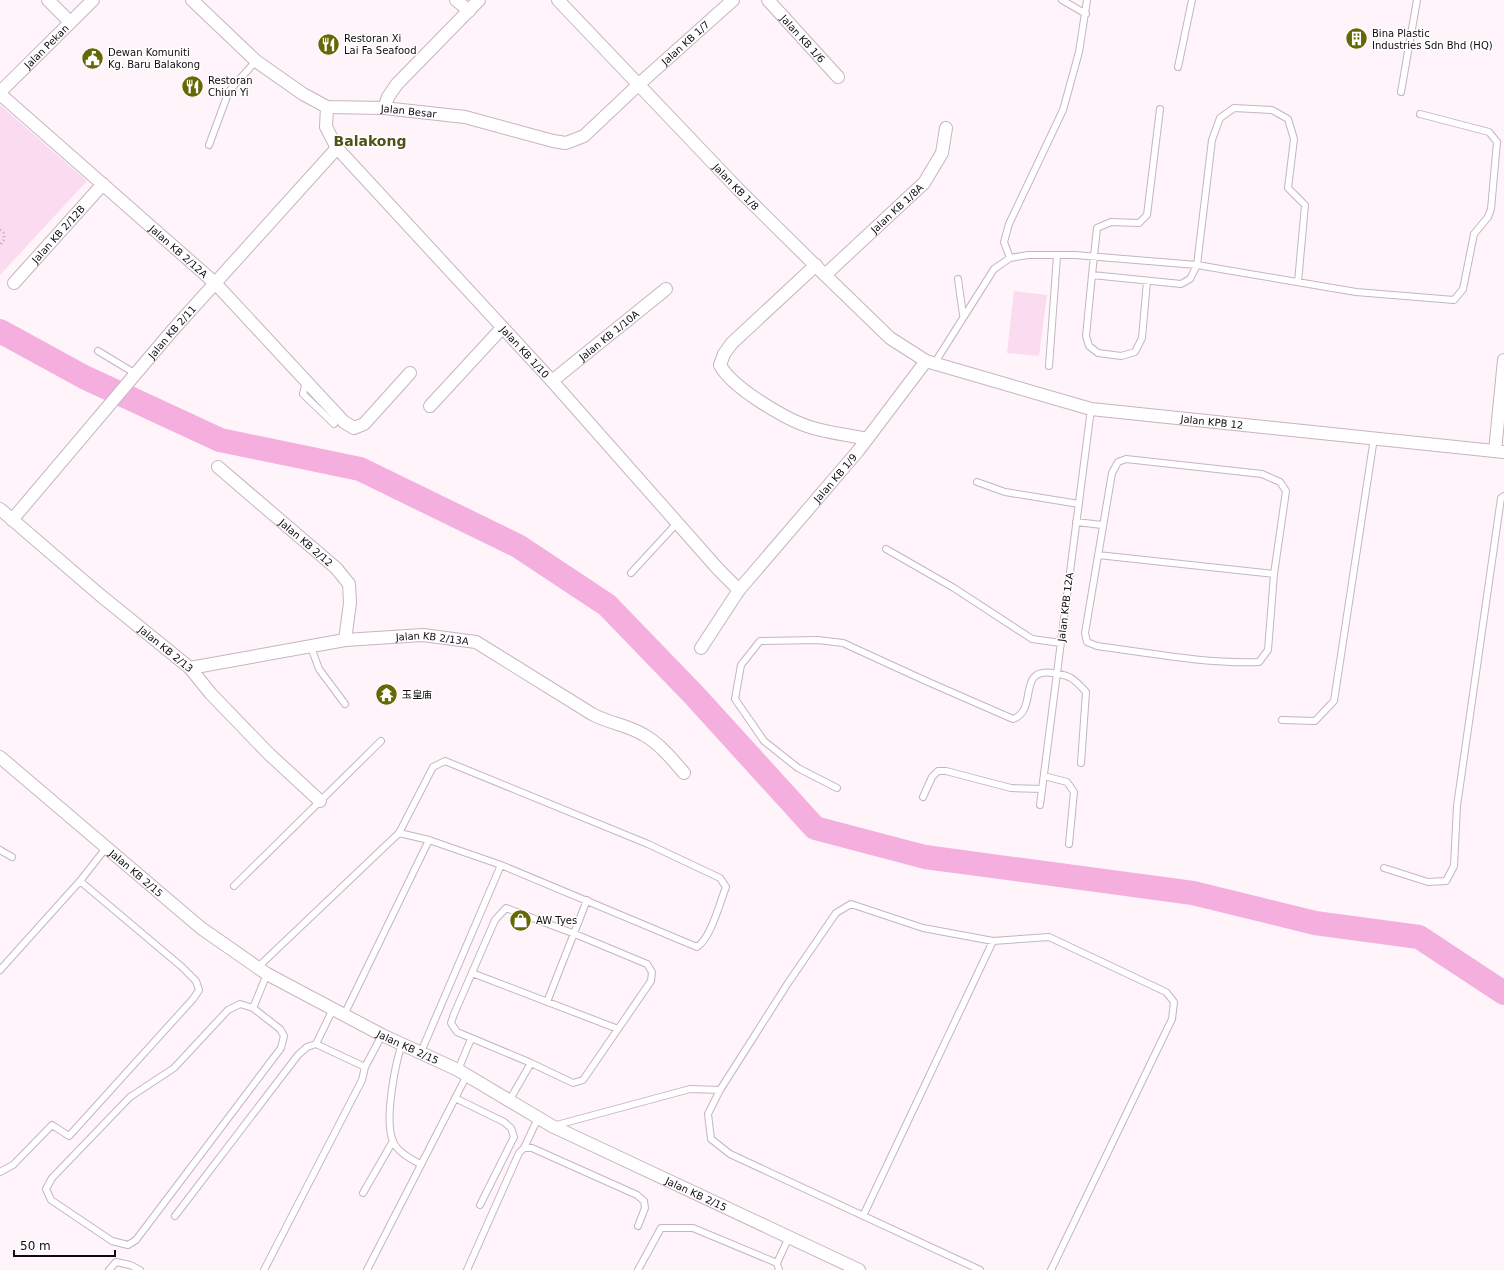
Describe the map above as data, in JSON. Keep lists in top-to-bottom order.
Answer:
{
  "streets": {
    "street": [
      "Jalan KB 1/6",
      "Jalan KB 1/7",
      "Jalan Pekan",
      "Jalan Besar",
      "Jalan KB 1/8",
      "Jalan KB 1/8A",
      "Jalan KB 2/12B",
      "Jalan KB 2/12A",
      "Jalan KB 2/11",
      "Jalan KB 1/10A",
      "Jalan KB 1/10",
      "Jalan KPB 12",
      "Jalan KB 1/9",
      "Jalan KB 2/12",
      "Jalan KB 2/13A",
      "Jalan KB 2/13",
      "Jalan KB 2/15"
    ],
    "lane": ["Jalan KPB 12A"]
  },
  "crossings": [
    ["Jalan KB 1/7", "Jalan Besar"],
    ["Jalan KB 1/7", "Jalan KB 1/8"],
    ["Jalan Pekan", "Jalan KB 2/12A"],
    ["Jalan Besar", "Jalan KB 1/8"],
    ["Jalan Besar", "Jalan KB 1/10"],
    ["Jalan KB 1/8", "Jalan KB 1/8A"],
    ["Jalan KB 1/8", "Jalan KPB 12"],
    ["Jalan KB 1/8", "Jalan KB 1/9"],
    ["Jalan KB 2/12B", "Jalan KB 2/12A"],
    ["Jalan KB 2/12A", "Jalan KB 2/11"],
    ["Jalan KB 2/11", "Jalan KB 1/10"],
    ["Jalan KB 2/11", "Jalan KB 2/13"],
    ["Jalan KB 1/10A", "Jalan KB 1/10"],
    ["Jalan KB 1/10", "Jalan KB 1/9"],
    ["Jalan KPB 12", "Jalan KB 1/9"],
    ["Jalan KPB 12", "Jalan KPB 12A"],
    ["Jalan KB 2/12", "Jalan KB 2/13A"],
    ["Jalan KB 2/13A", "Jalan KB 2/13"]
  ],
  "districts": ["Balakong"],
  "places": {
    "building": ["Bina Plastic Industries Sdn Bhd (HQ)"],
    "restaurant": ["Restoran Xi Lai Fa Seafood", "Restoran Chiun Yi"],
    "public building": ["Dewan Komuniti Kg. Baru Balakong"],
    "temple": ["玉皇庙"],
    "shop": ["AW Tyes"]
  },
  "scale_bar": "50 m"
}
